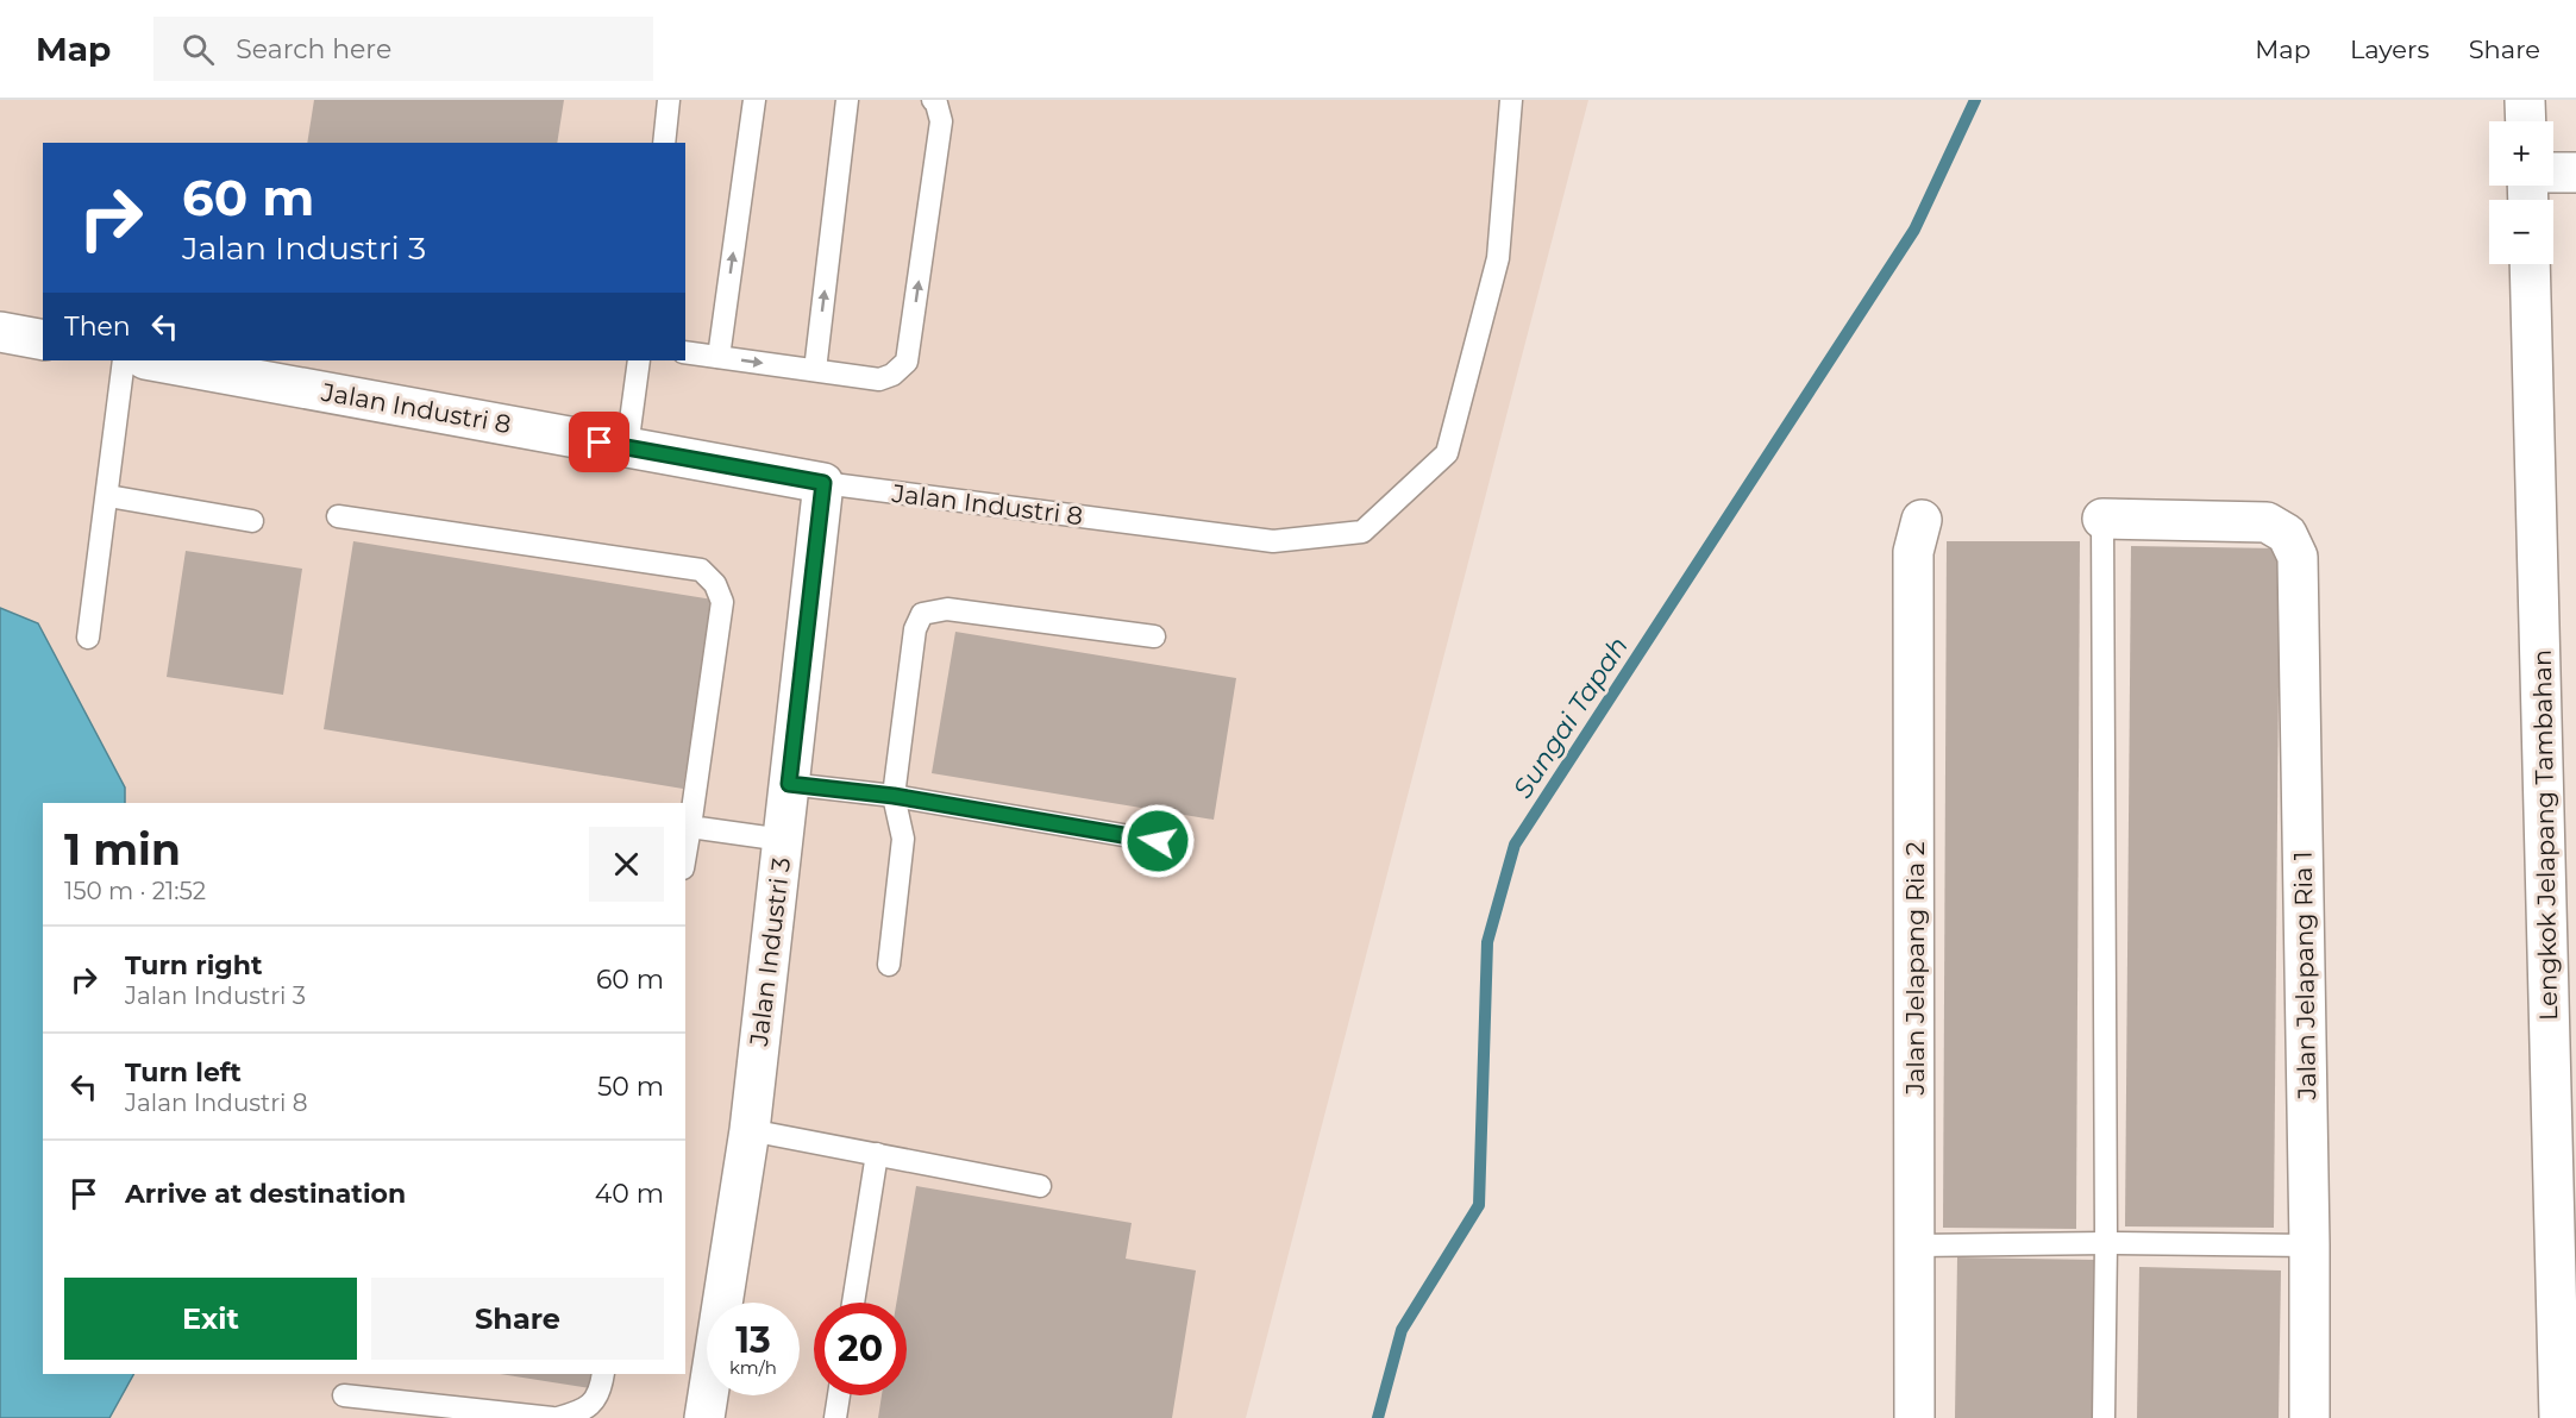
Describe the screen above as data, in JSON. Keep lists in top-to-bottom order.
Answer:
{
  "streets": {
    "street": [
      "Jalan Industri 8",
      "Lengkok Jelapang Tambahan",
      "Jalan Industri 3",
      "Jalan Jelapang Ria 2",
      "Jalan Jelapang Ria 1"
    ]
  },
  "crossings": [
    ["Jalan Industri 8", "Jalan Industri 3"]
  ],
  "water": ["Sungai Tapah"],
  "page": {
    "header": "Map",
    "search": "Search here",
    "nav": ["Map", "Layers", "Share"],
    "map_buttons": ["+", "−"],
    "turn": ["60 m", "Jalan Industri 3"],
    "then": "Then",
    "heading": ["1 min", "150 m · 21:52"],
    "list": [
      {
        "name": "Turn right",
        "note": "Jalan Industri 3",
        "value": "60 m"
      },
      {
        "name": "Turn left",
        "note": "Jalan Industri 8",
        "value": "50 m"
      },
      {
        "name": "Arrive at destination",
        "value": "40 m"
      }
    ],
    "buttons": ["Exit", "Share"],
    "speed": "13 km/h",
    "limit": "20"
  }
}
